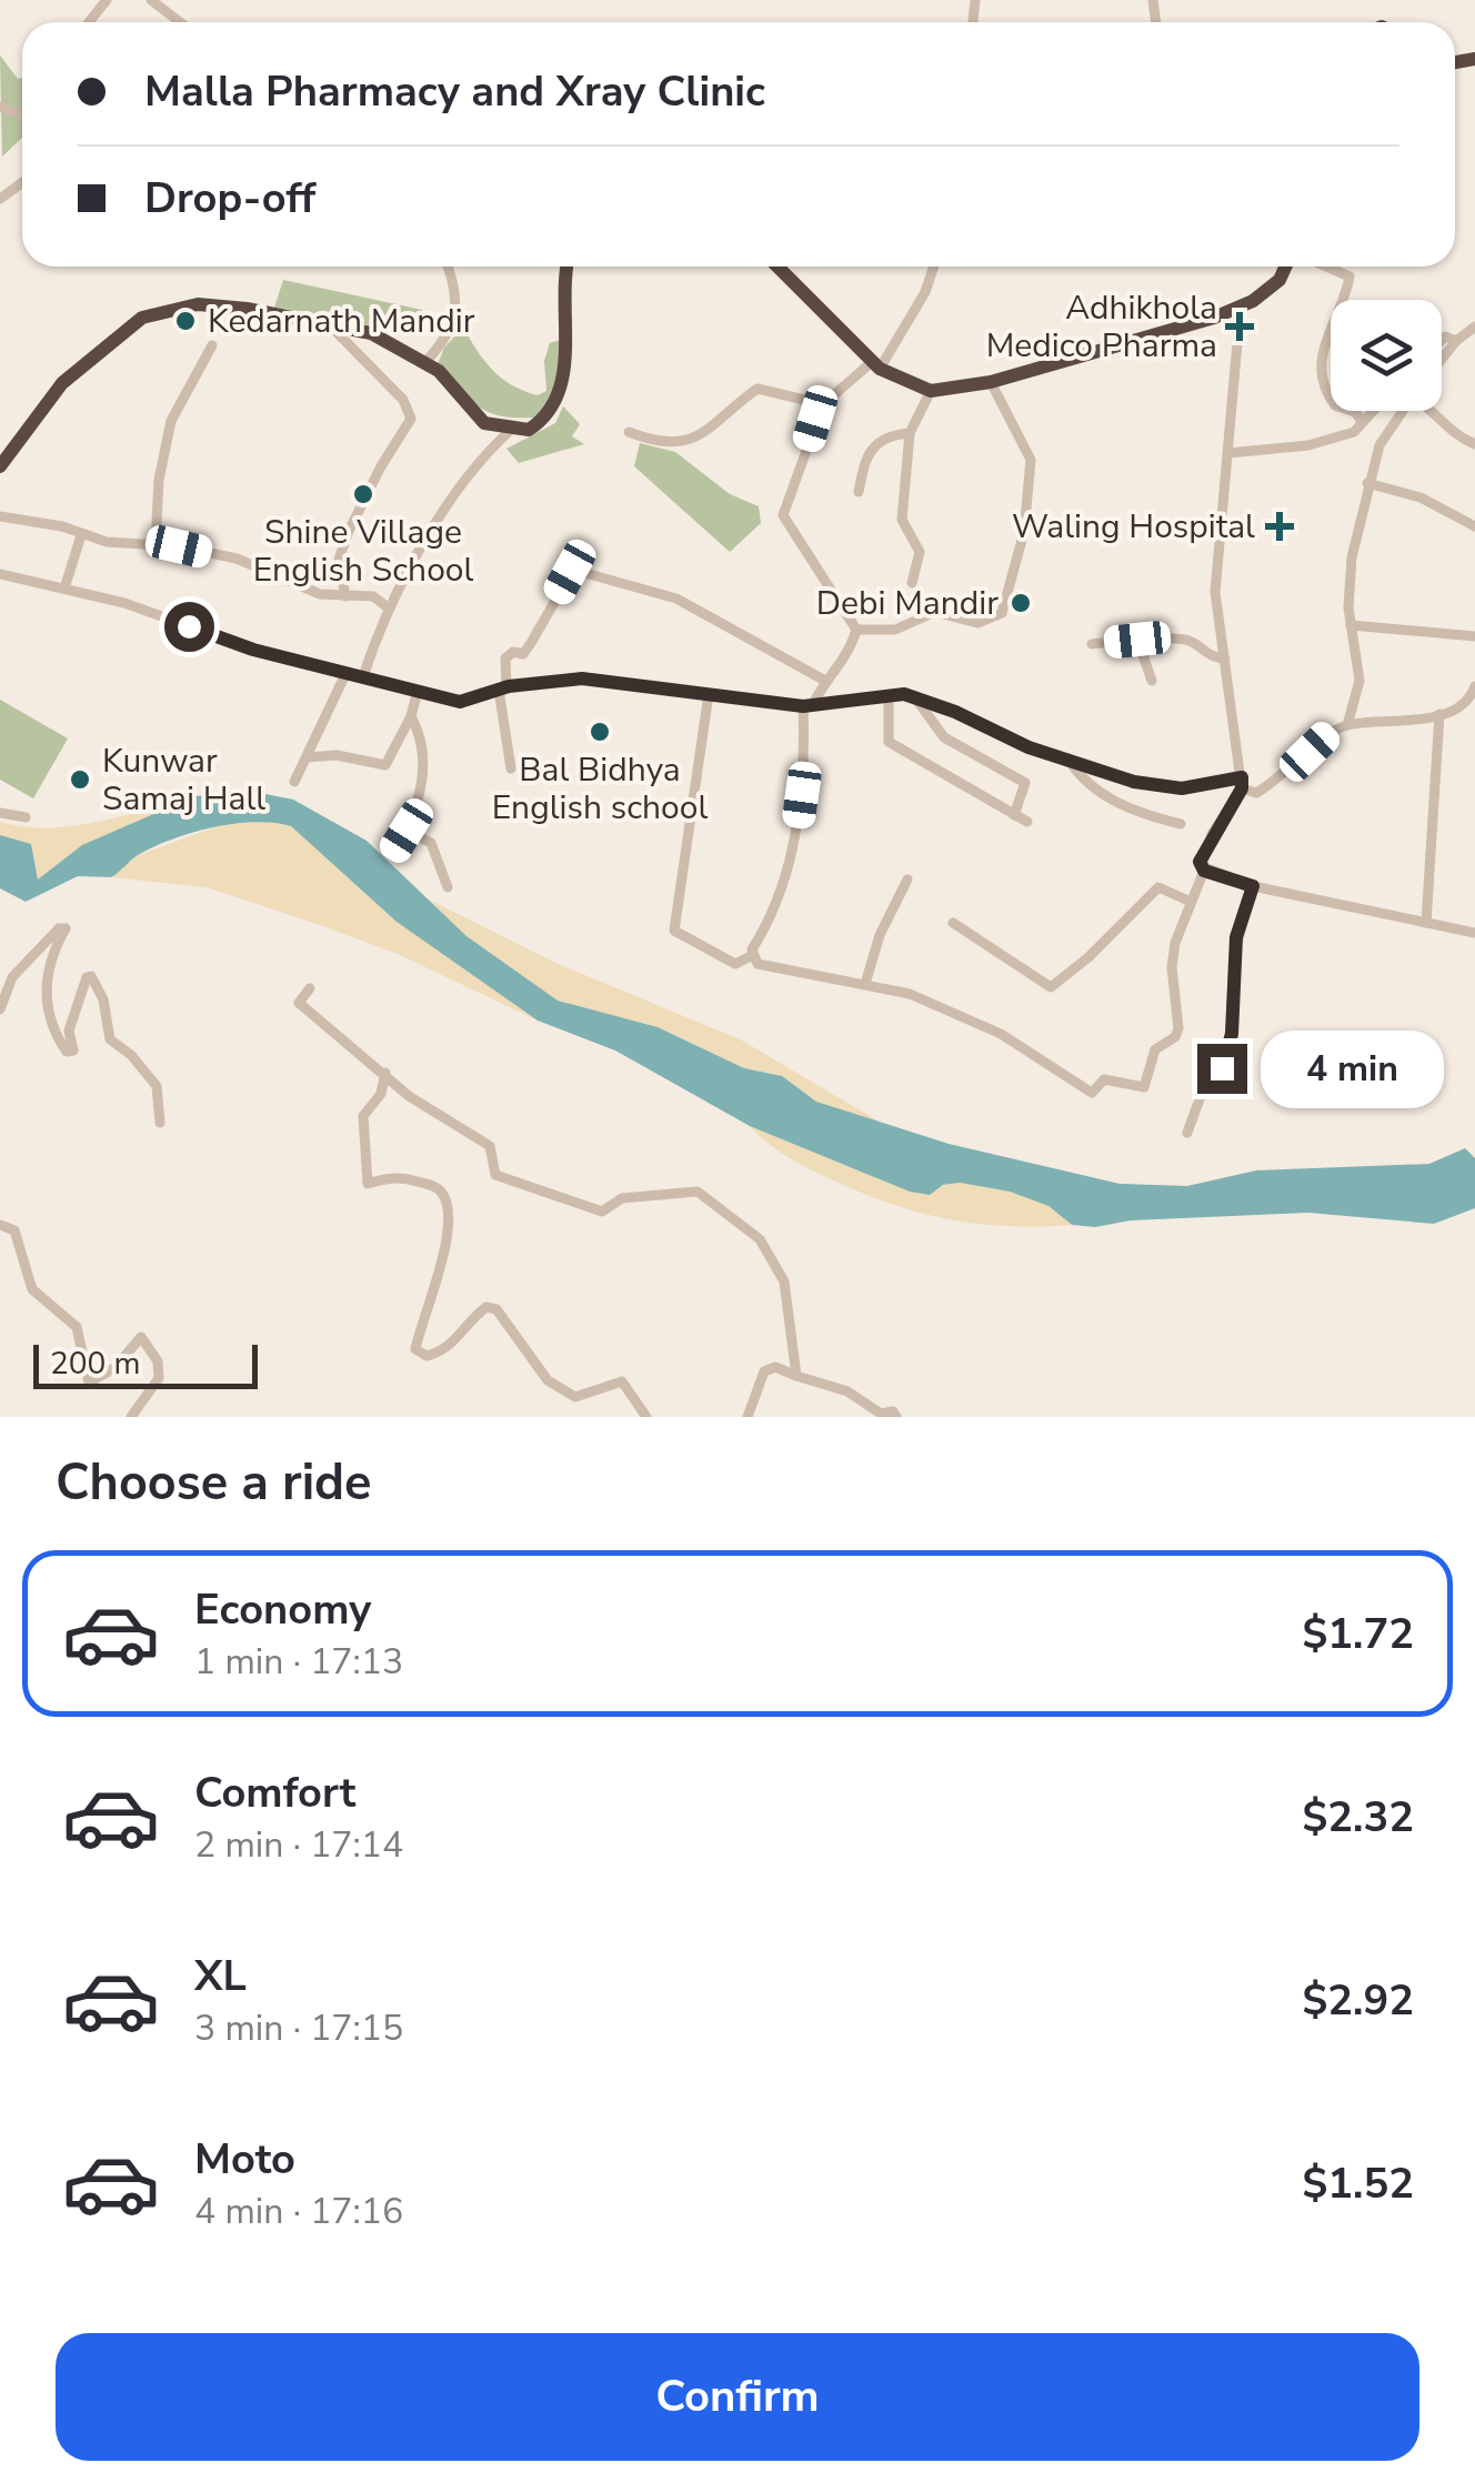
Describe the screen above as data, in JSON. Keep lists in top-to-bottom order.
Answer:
{
  "places": {
    "other": [
      "Kedarnath Mandir",
      "Shine Village English School",
      "Debi Mandir",
      "Bal Bidhya English school",
      "Kunwar Samaj Hall"
    ],
    "health": ["Adhikhola Medico Pharma", "Waling Hospital"]
  },
  "scale_bar": "200 m",
  "page": {
    "banner": ["Malla Pharmacy and Xray Clinic", "Drop-off"],
    "bubble": "4 min",
    "scale": "200 m",
    "heading": "Choose a ride",
    "list": [
      {
        "name": "Economy",
        "note": "1 min · 17:13",
        "value": "$1.72"
      },
      {
        "name": "Comfort",
        "note": "2 min · 17:14",
        "value": "$2.32"
      },
      {
        "name": "XL",
        "note": "3 min · 17:15",
        "value": "$2.92"
      },
      {
        "name": "Moto",
        "note": "4 min · 17:16",
        "value": "$1.52"
      }
    ],
    "buttons": "Confirm"
  }
}
